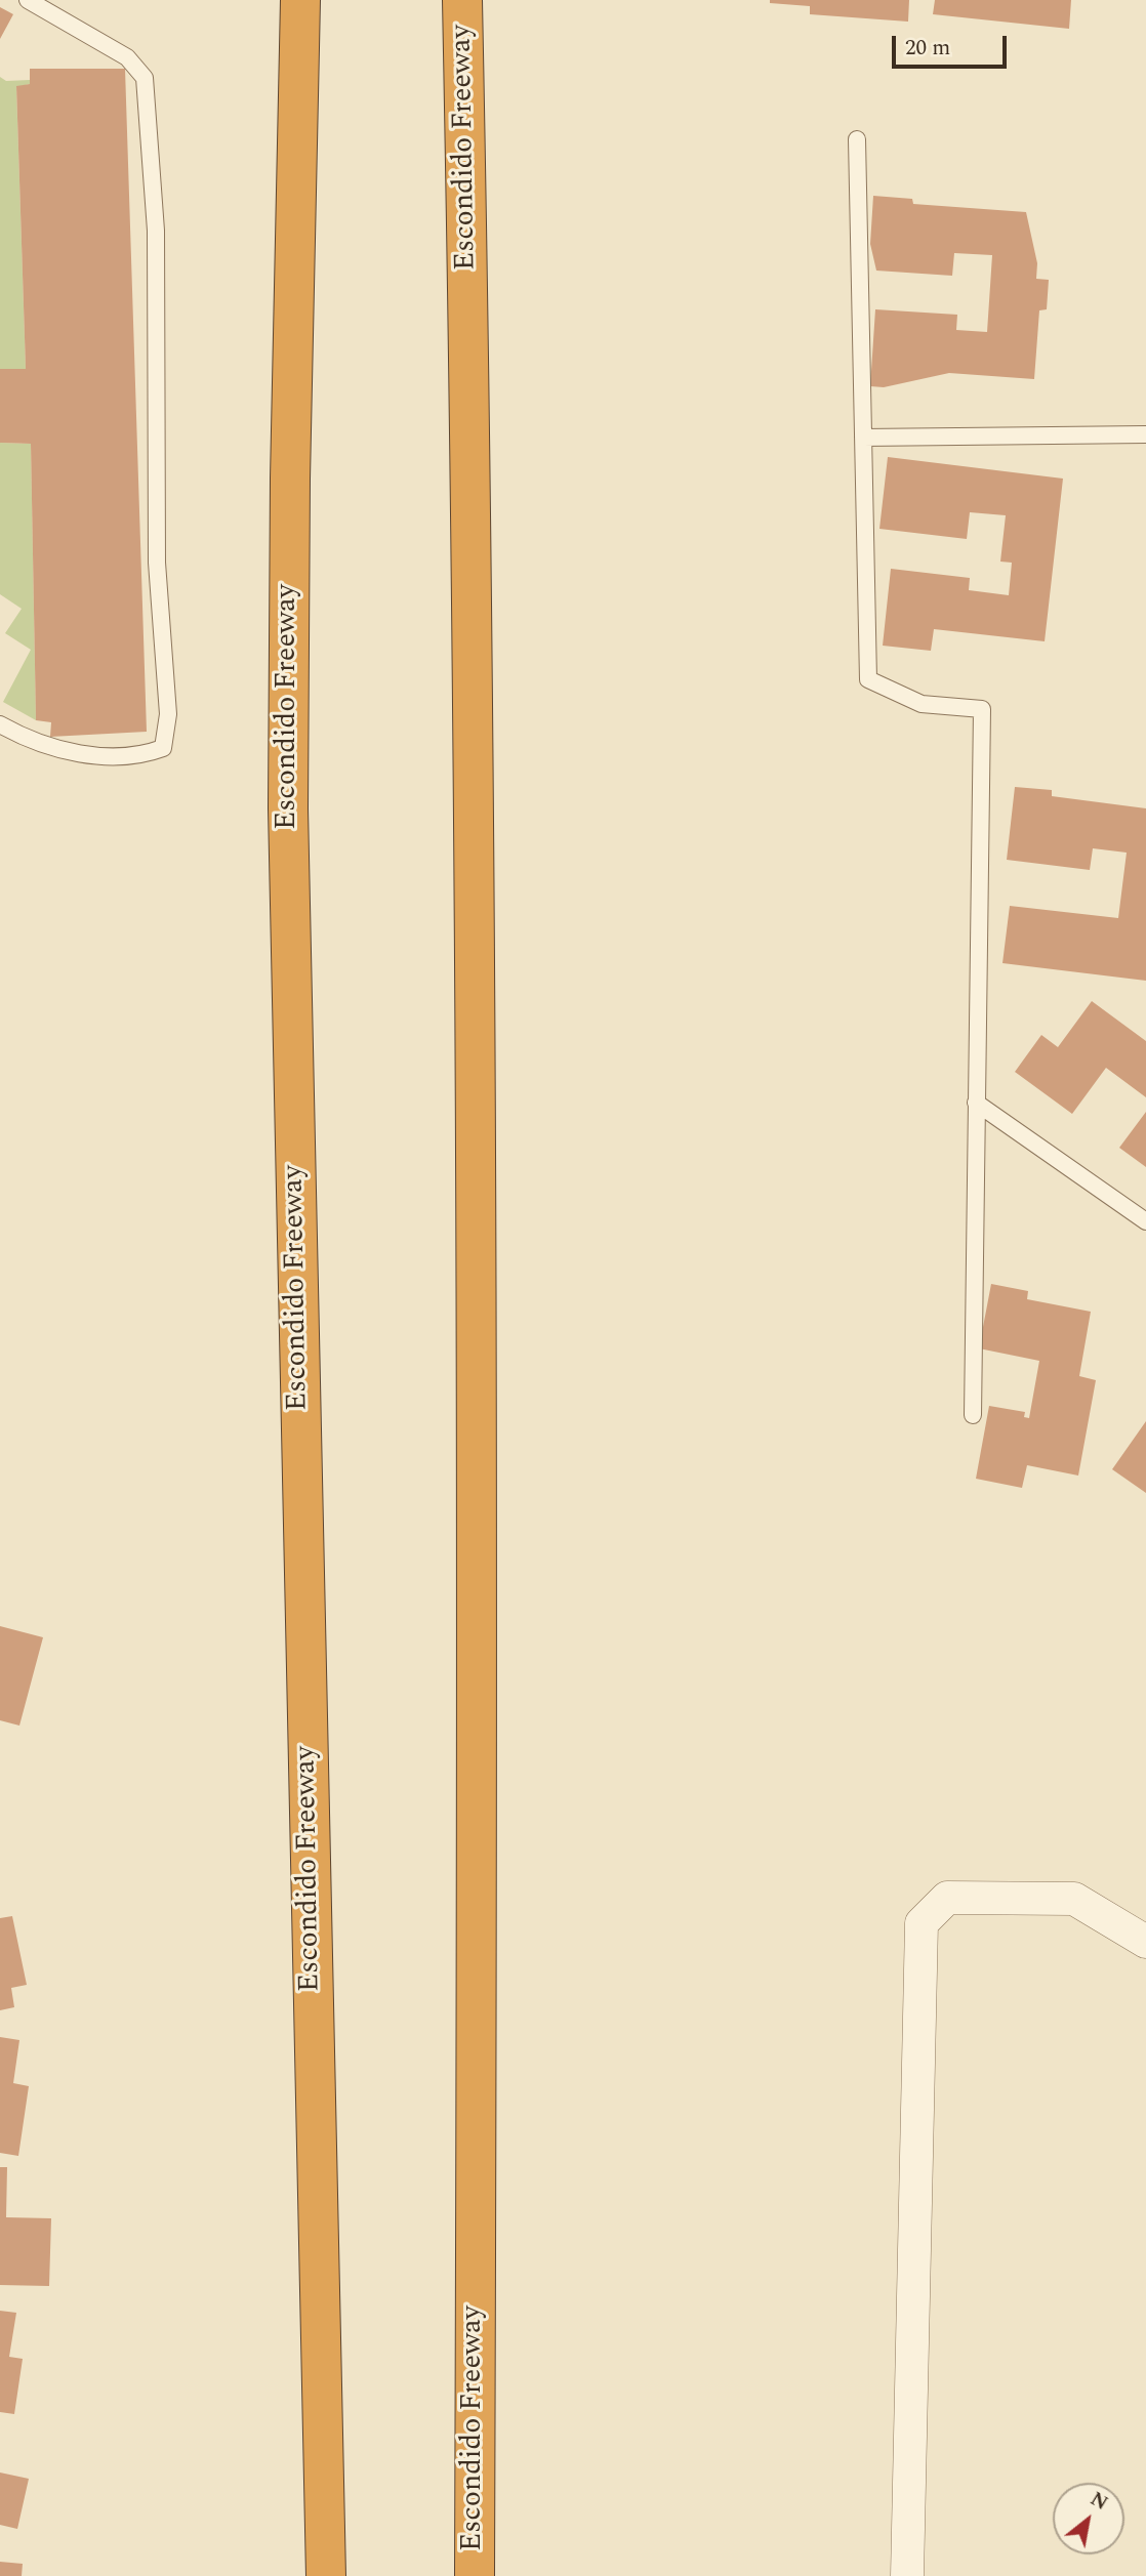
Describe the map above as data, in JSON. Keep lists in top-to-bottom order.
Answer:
{
  "streets": {
    "highway": ["Escondido Freeway"]
  },
  "scale_bar": "20 m",
  "north": "top right"
}
